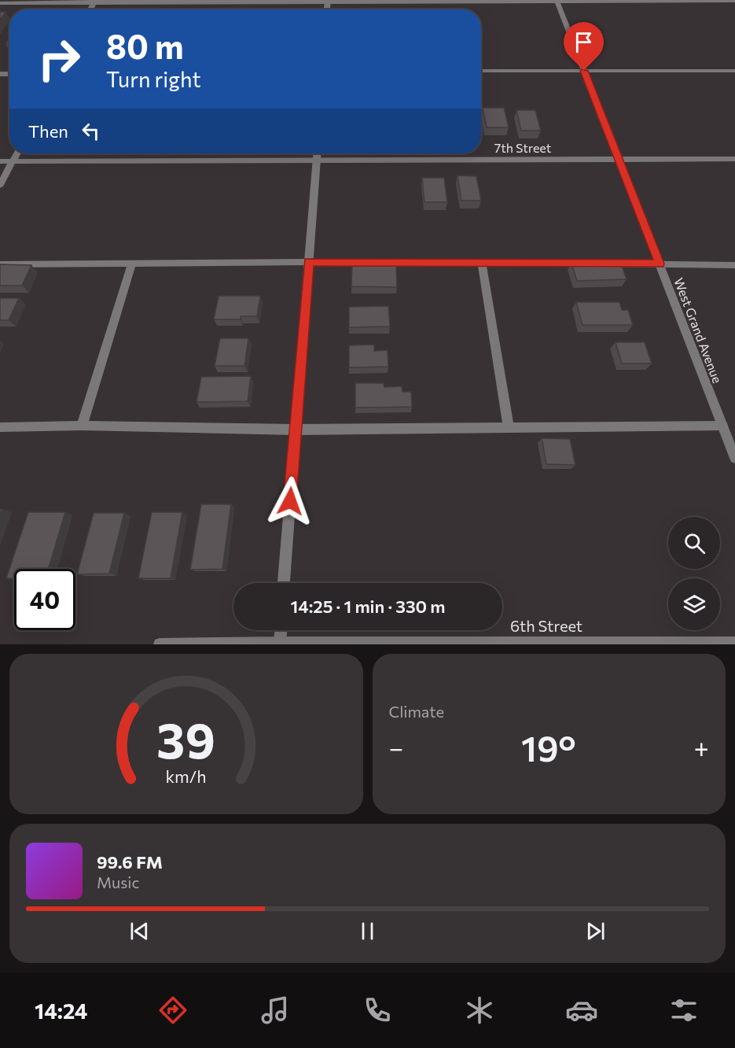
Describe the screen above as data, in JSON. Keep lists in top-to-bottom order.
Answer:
{
  "streets": {
    "street": ["7th Street", "West Grand Avenue", "6th Street"]
  },
  "crossings": [
    ["7th Street", "West Grand Avenue"]
  ],
  "page": {
    "turn": ["80 m", "Turn right"],
    "then": "Then",
    "limit": "40",
    "trip": "14:25 · 1 min · 330 m",
    "tile": "Climate",
    "heat": ["−", "19°", "+"],
    "song": ["99.6 FM", "Music"],
    "tabs": "14:24",
    "gauge": ["39", "km/h"]
  }
}
